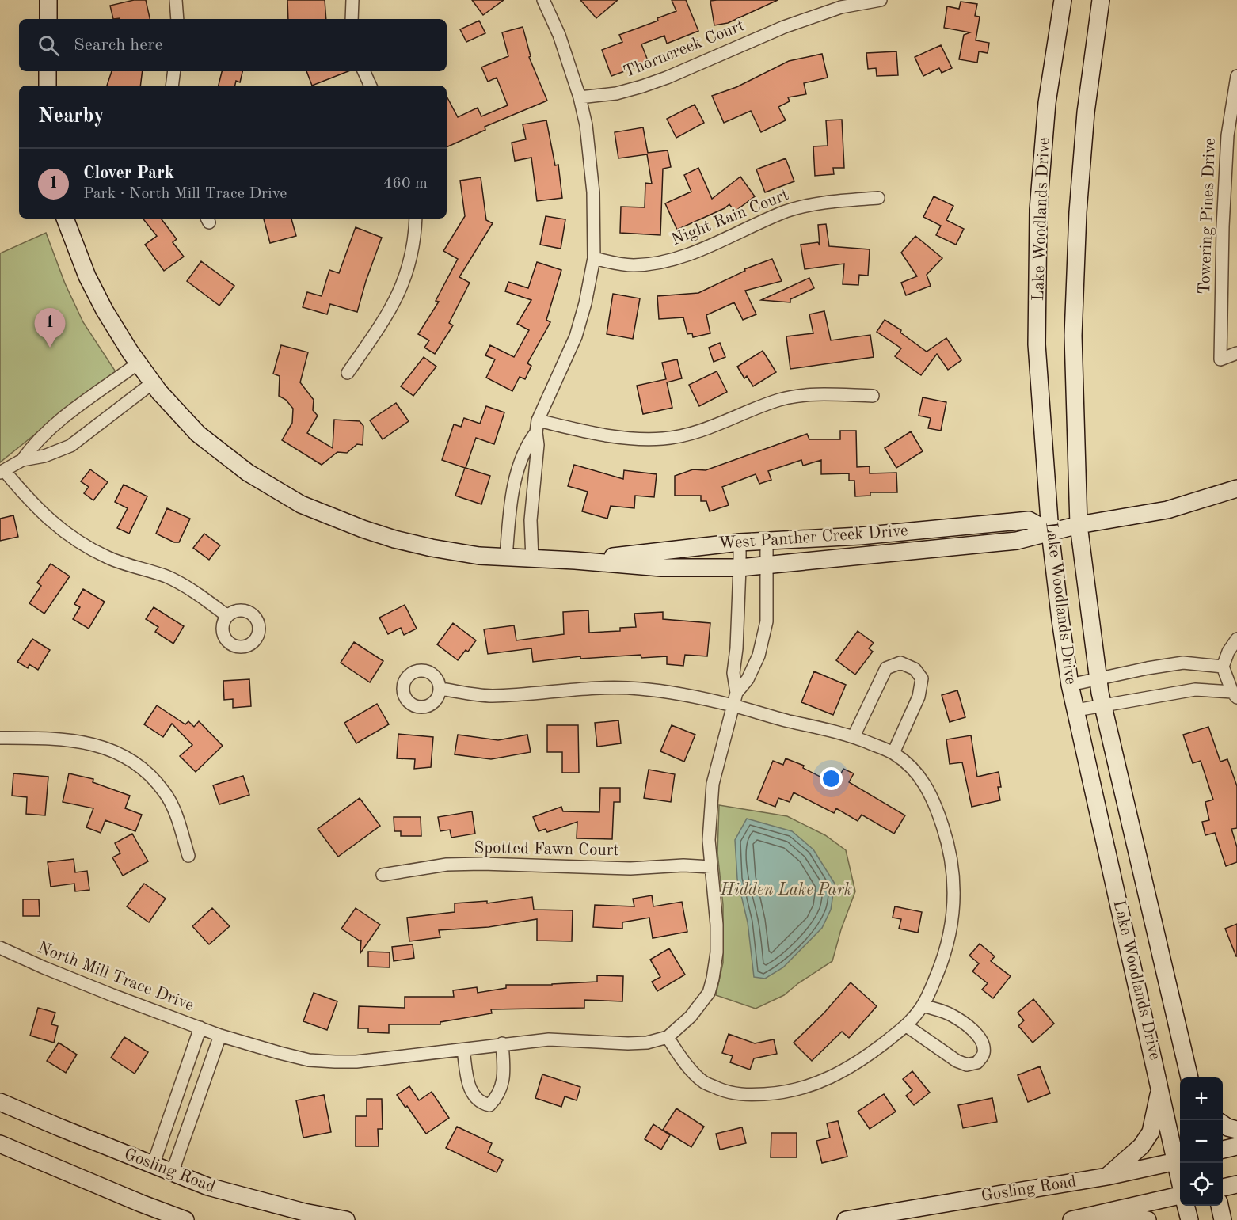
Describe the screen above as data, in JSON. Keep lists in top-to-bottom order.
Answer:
{
  "streets": {
    "main road": ["Lake Woodlands Drive", "West Panther Creek Drive", "Gosling Road"],
    "street": [
      "Thorncreek Court",
      "Towering Pines Drive",
      "Night Rain Court",
      "Spotted Fawn Court",
      "North Mill Trace Drive"
    ]
  },
  "crossings": [
    ["Lake Woodlands Drive", "West Panther Creek Drive"],
    ["Lake Woodlands Drive", "Gosling Road"]
  ],
  "parks": ["Hidden Lake Park"],
  "page": {
    "search": "Search here",
    "heading": "Nearby",
    "list": [
      {
        "mark": "1",
        "name": "Clover Park",
        "note": "Park · North Mill Trace Drive",
        "value": "460 m"
      }
    ],
    "pins": "1",
    "map_buttons": ["+", "−"]
  }
}
